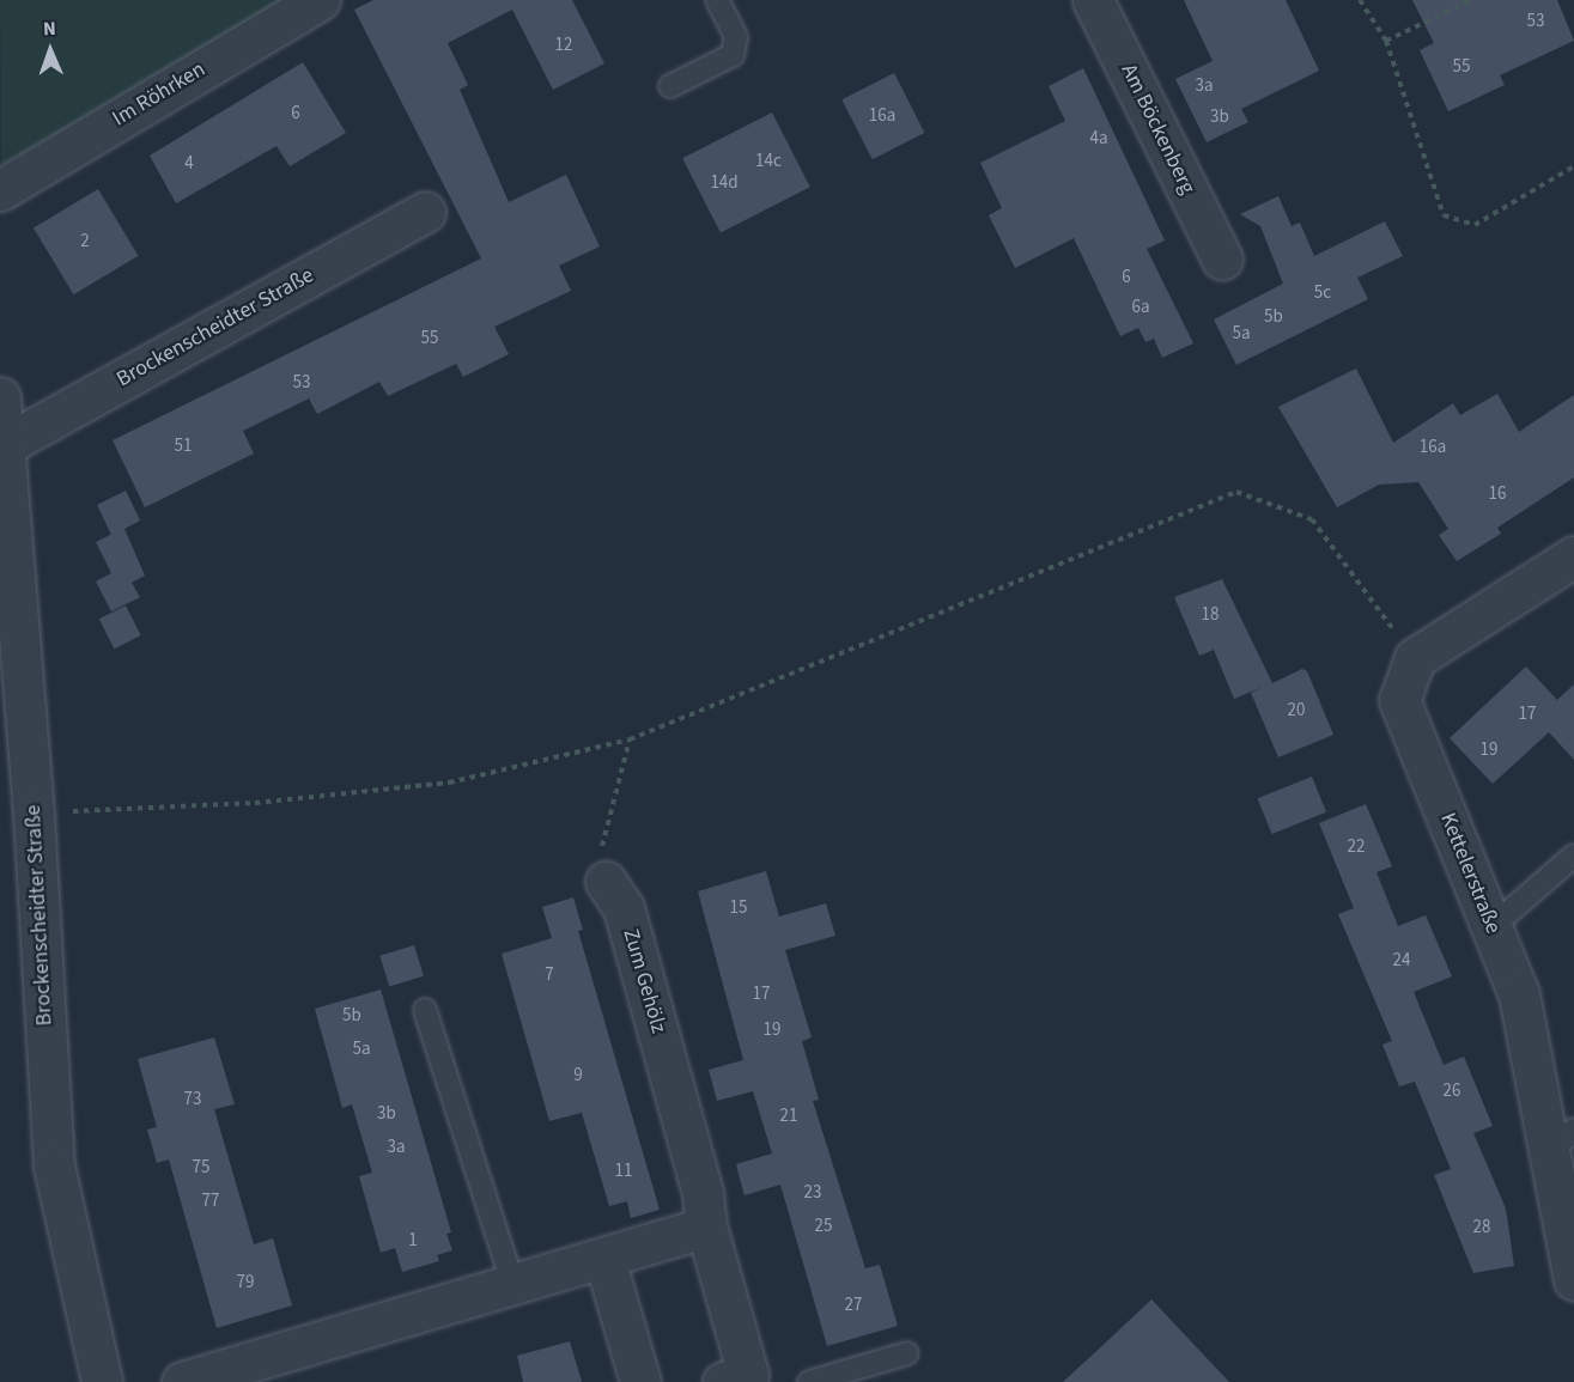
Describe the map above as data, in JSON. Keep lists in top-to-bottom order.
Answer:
{
  "streets": {
    "street": [
      "Im Röhrken",
      "Am Böckenberg",
      "Brockenscheidter Straße",
      "Kettelerstraße",
      "Zum Gehölz"
    ]
  },
  "house_numbers": [
    "53",
    "12",
    "55",
    "3a",
    "6",
    "16a",
    "3b",
    "4a",
    "14c",
    "4",
    "14d",
    "2",
    "6",
    "5c",
    "6a",
    "5b",
    "5a",
    "55",
    "53",
    "51",
    "16a",
    "16",
    "18",
    "20",
    "17",
    "19",
    "22",
    "15",
    "24",
    "7",
    "17",
    "5b",
    "19",
    "5a",
    "9",
    "26",
    "73",
    "3b",
    "21",
    "3a",
    "75",
    "11",
    "23",
    "77",
    "25",
    "28",
    "1",
    "79",
    "27"
  ],
  "north": "top"
}
